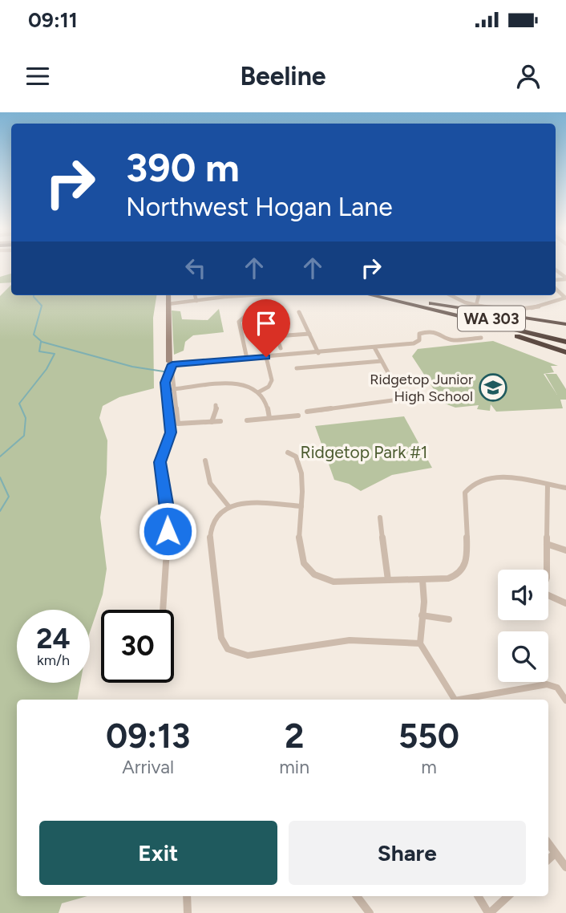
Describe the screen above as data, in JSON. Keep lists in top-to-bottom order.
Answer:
{
  "streets": {
    "highway": ["WA 303"]
  },
  "parks": ["Ridgetop Park #1"],
  "places": {
    "school or university": ["Ridgetop Junior High School"]
  },
  "page": {
    "status": "09:11",
    "header": "Beeline",
    "turn": ["390 m", "Northwest Hogan Lane"],
    "speed": "24 km/h",
    "limit": "30",
    "eta": [
      "09:13",
      "Arrival",
      "2",
      "min",
      "550",
      "m"
    ],
    "buttons": ["Exit", "Share"]
  }
}
